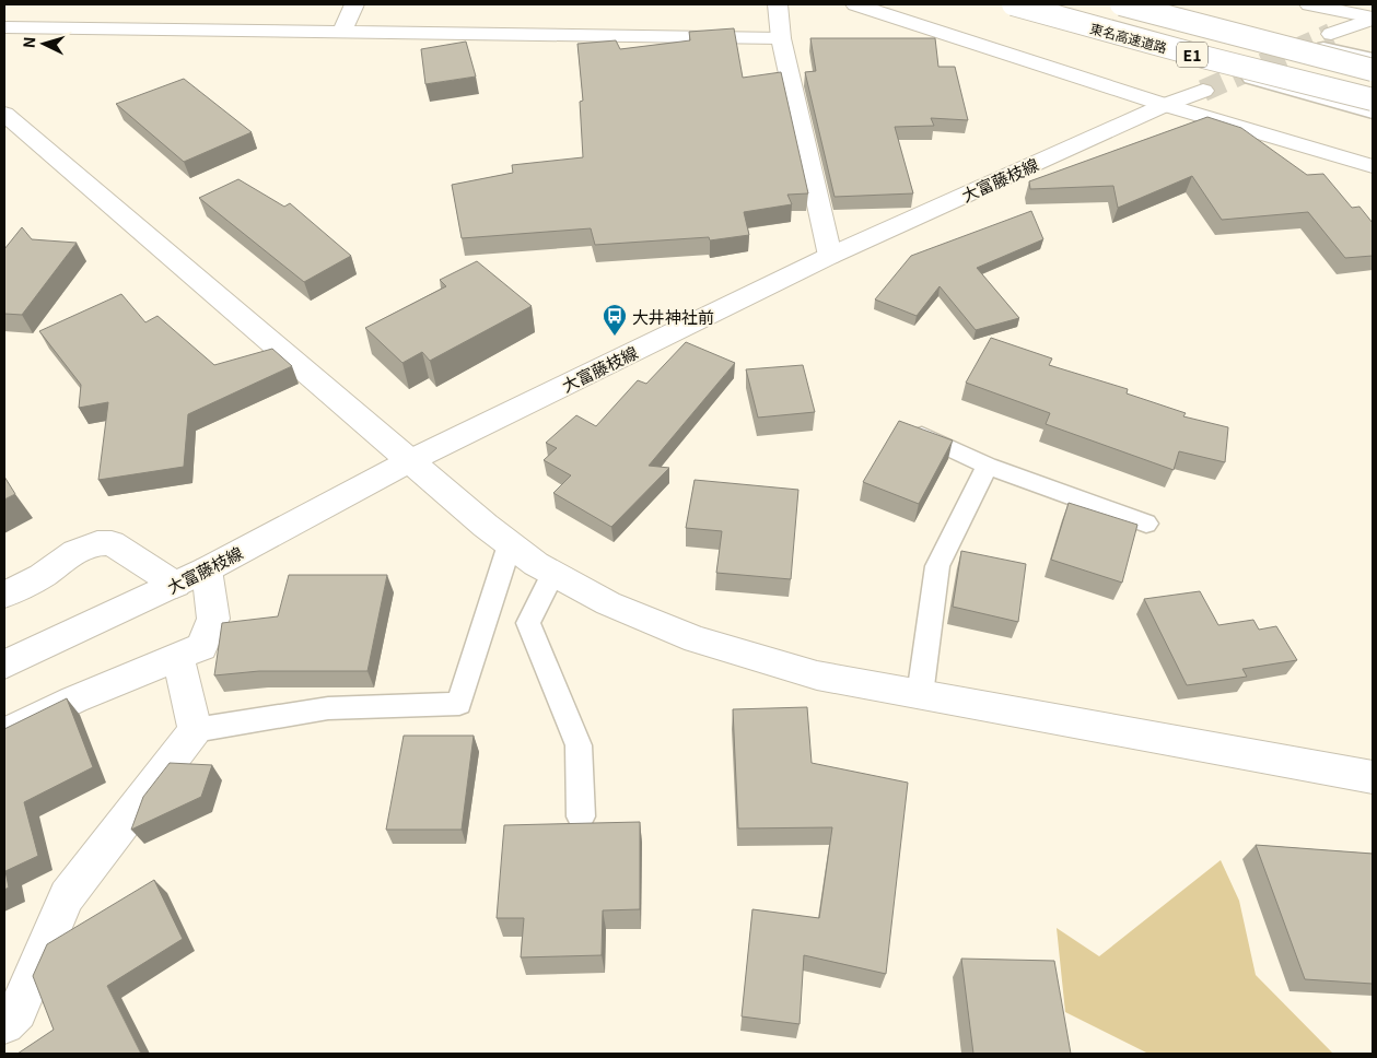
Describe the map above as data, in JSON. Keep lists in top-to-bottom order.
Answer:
{
  "streets": {
    "main road": ["東名高速道路", "E1", "大富藤枝線"]
  },
  "places": {
    "bus stop": ["大井神社前"]
  },
  "north": "left"
}
